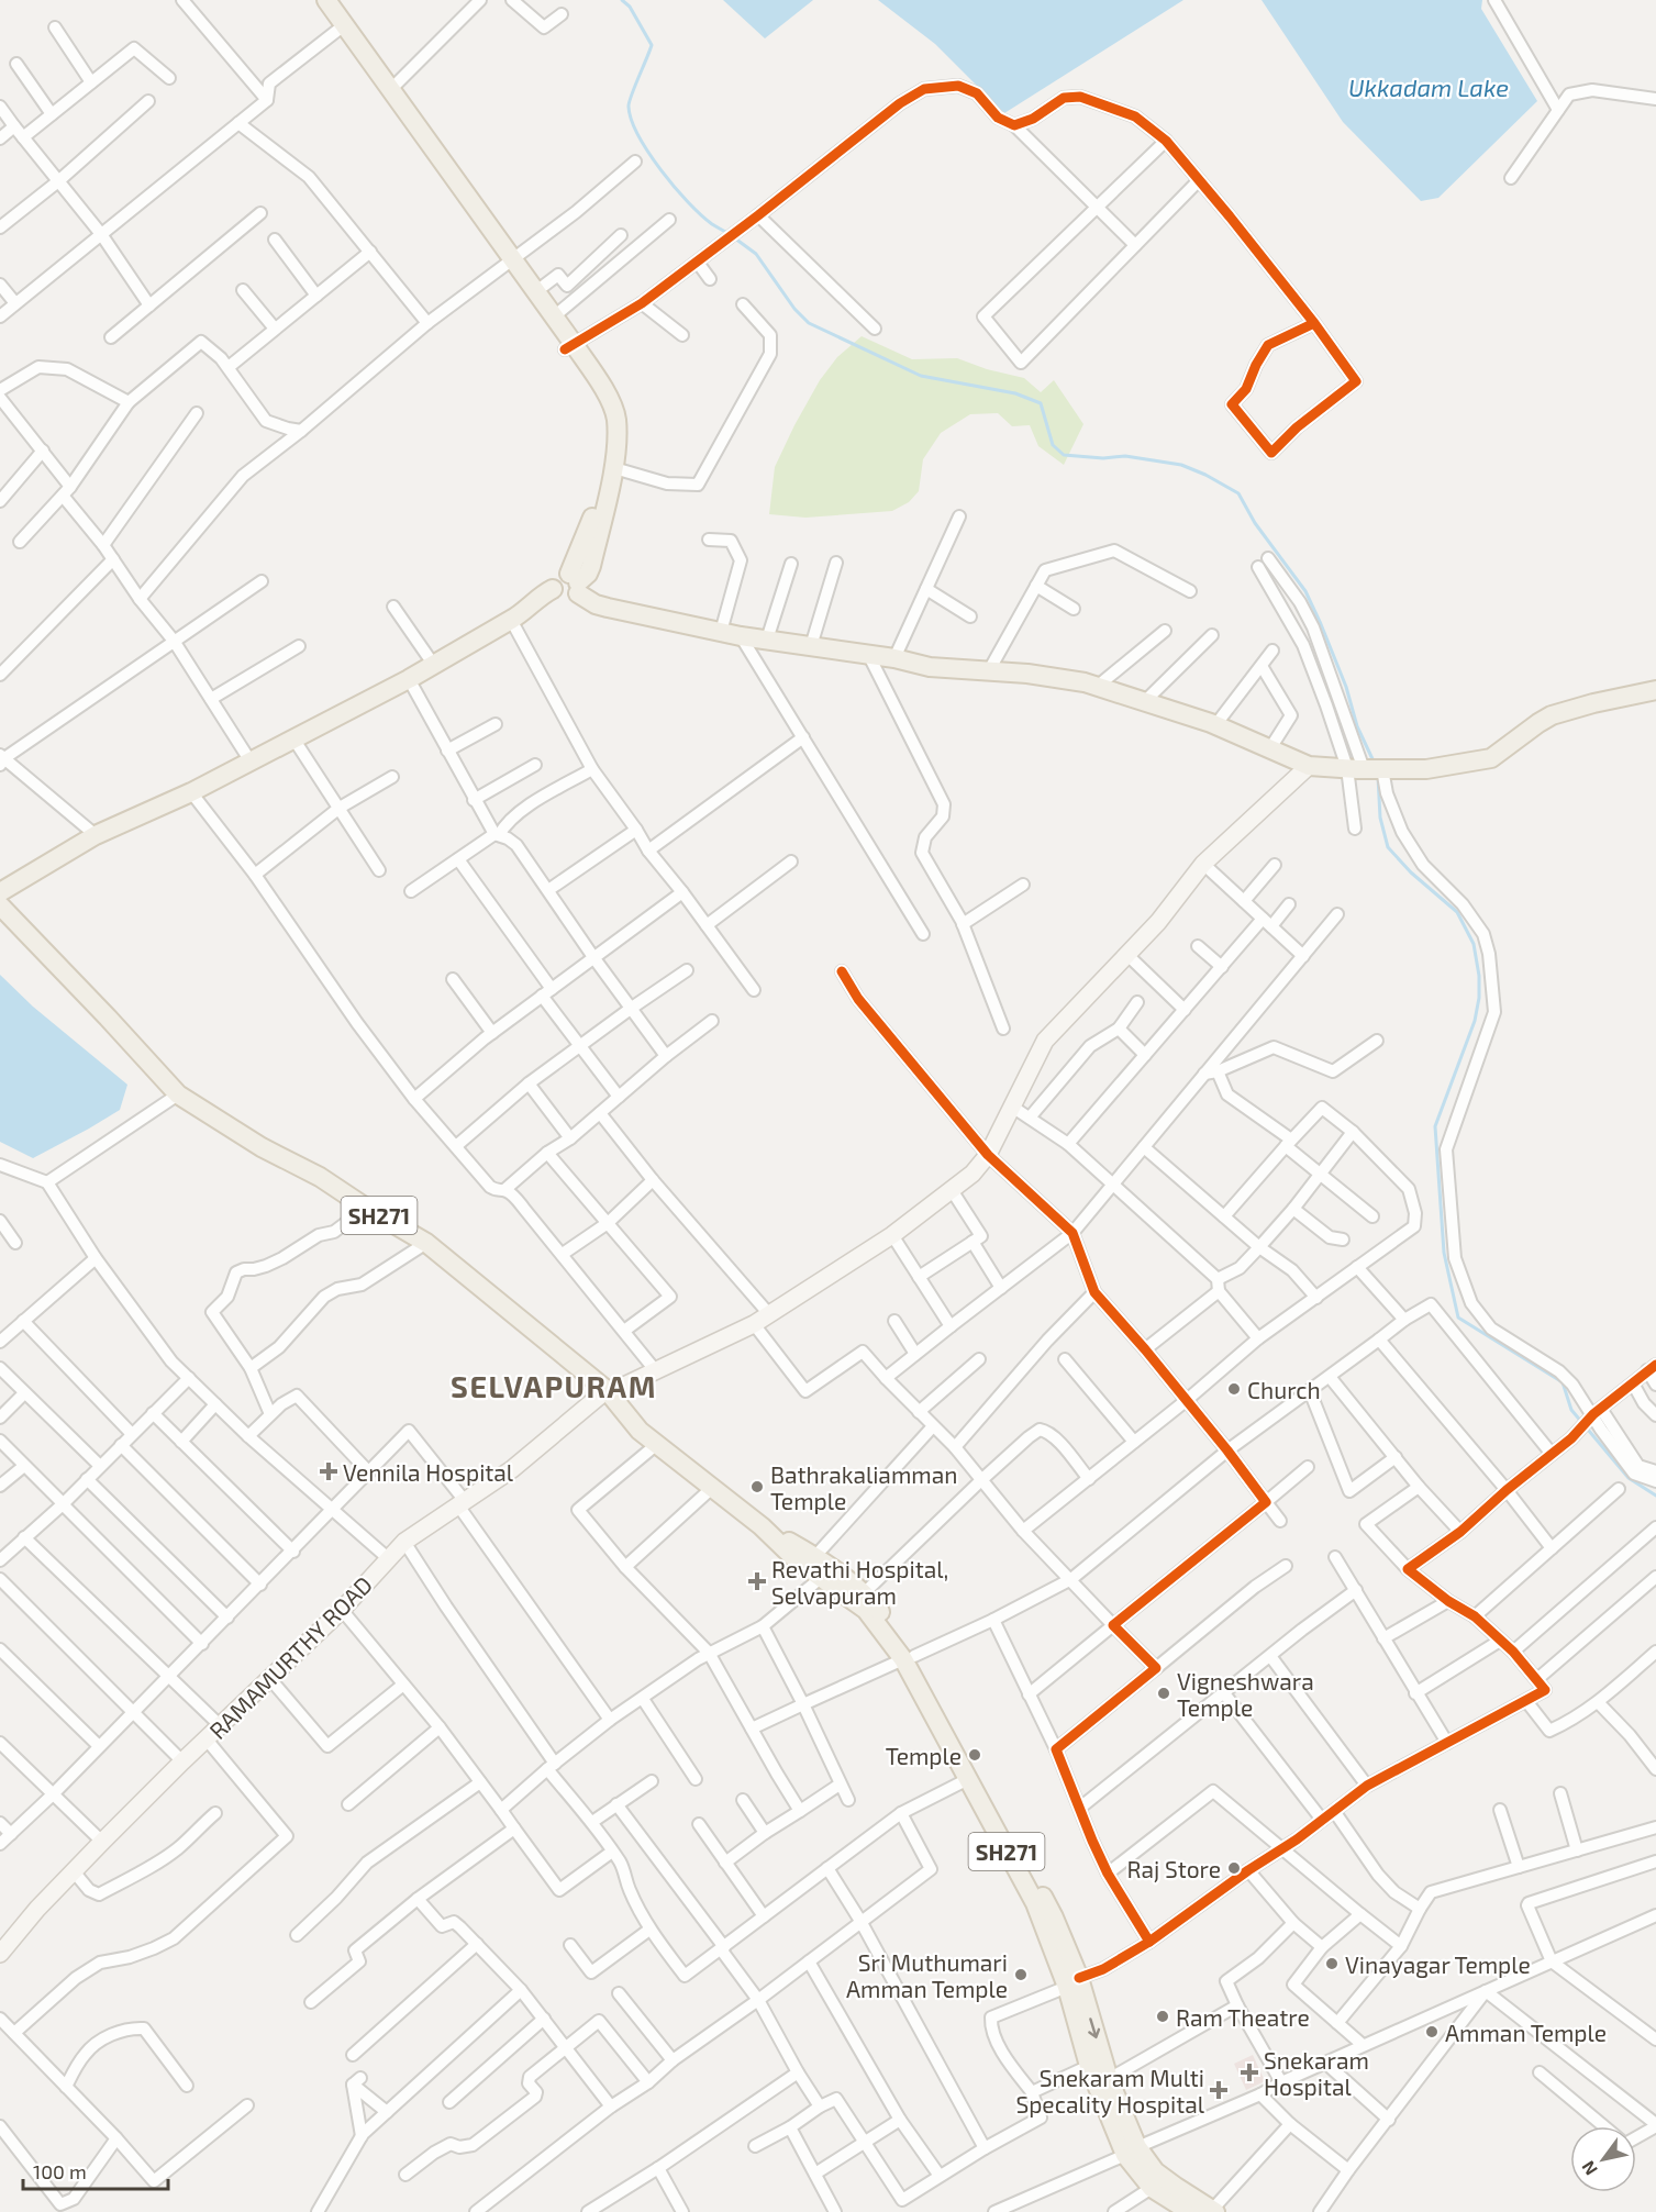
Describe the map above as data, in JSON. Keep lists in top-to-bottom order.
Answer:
{
  "streets": {
    "main road": ["SH271", "RAMAMURTHY ROAD"]
  },
  "crossings": [
    ["SH271", "RAMAMURTHY ROAD"]
  ],
  "districts": ["SELVAPURAM"],
  "water": ["Ukkadam Lake"],
  "places": {
    "other": [
      "Church",
      "Bathrakaliamman Temple",
      "Vigneshwara Temple",
      "Temple",
      "Raj Store",
      "Vinayagar Temple",
      "Sri Muthumari Amman Temple",
      "Ram Theatre",
      "Amman Temple"
    ],
    "health": [
      "Vennila Hospital",
      "Revathi Hospital, Selvapuram",
      "Snekaram Hospital",
      "Snekaram Multi Specality Hospital"
    ]
  },
  "scale_bar": "100 m",
  "north": "bottom left"
}
